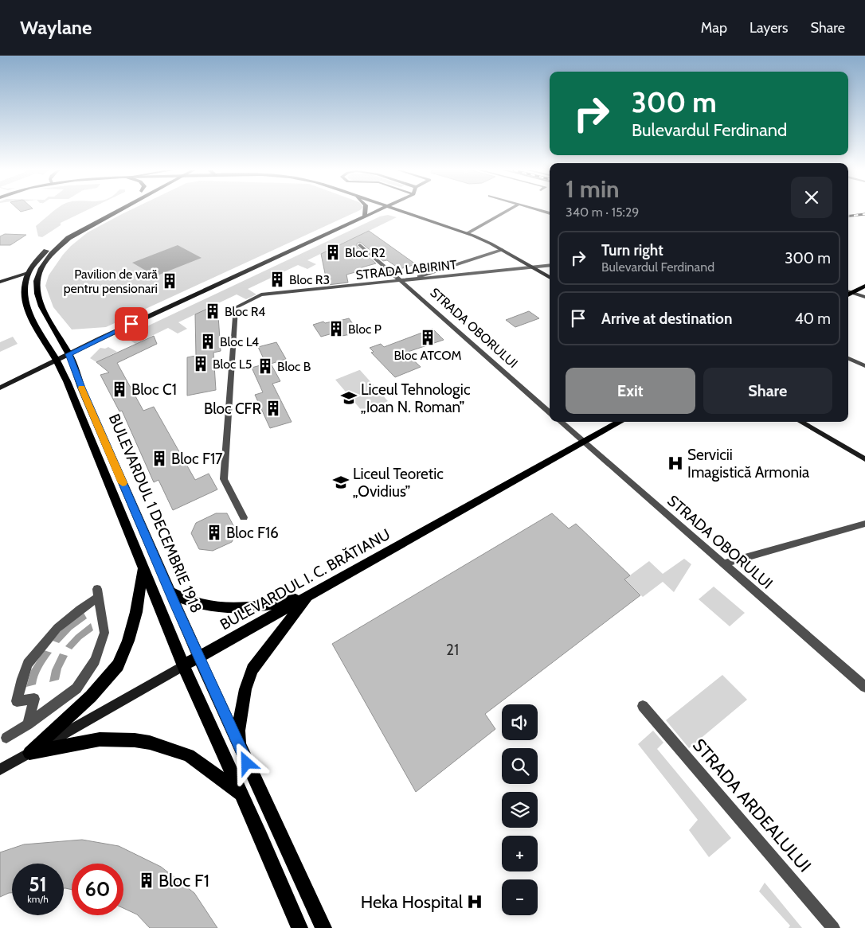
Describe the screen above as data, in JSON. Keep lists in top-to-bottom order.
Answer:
{
  "streets": {
    "main road": ["BULEVARDUL 1 DECEMBRIE 1918", "BULEVARDUL I. C. BRĂTIANU"],
    "street": ["STRADA LABIRINT", "STRADA OBORULUI", "STRADA ARDEALULUI"]
  },
  "crossings": [
    ["STRADA LABIRINT", "STRADA OBORULUI"],
    ["STRADA OBORULUI", "BULEVARDUL I. C. BRĂTIANU"],
    ["BULEVARDUL 1 DECEMBRIE 1918", "BULEVARDUL I. C. BRĂTIANU"]
  ],
  "places": {
    "building": [
      "Bloc R2",
      "Bloc R3",
      "Pavilion de vară pentru pensionari",
      "Bloc R4",
      "Bloc P",
      "Bloc ATCOM",
      "Bloc L4",
      "Bloc L5",
      "Bloc B",
      "Bloc C1",
      "Bloc CFR",
      "Bloc F17",
      "Bloc F16",
      "Bloc F1"
    ],
    "school or university": ["Liceul Tehnologic „Ioan N. Roman”", "Liceul Teoretic „Ovidius”"],
    "hospital": ["Servicii Imagistică Armonia", "Heka Hospital"]
  },
  "house_numbers": ["21"],
  "page": {
    "header": "Waylane",
    "nav": ["Map", "Layers", "Share"],
    "turn": ["300 m", "Bulevardul Ferdinand"],
    "heading": ["1 min", "340 m · 15:29"],
    "list": [
      {
        "name": "Turn right",
        "note": "Bulevardul Ferdinand",
        "value": "300 m"
      },
      {
        "name": "Arrive at destination",
        "value": "40 m"
      }
    ],
    "buttons": ["Exit", "Share"],
    "map_buttons": ["+", "−"],
    "speed": "51 km/h",
    "limit": "60"
  }
}
